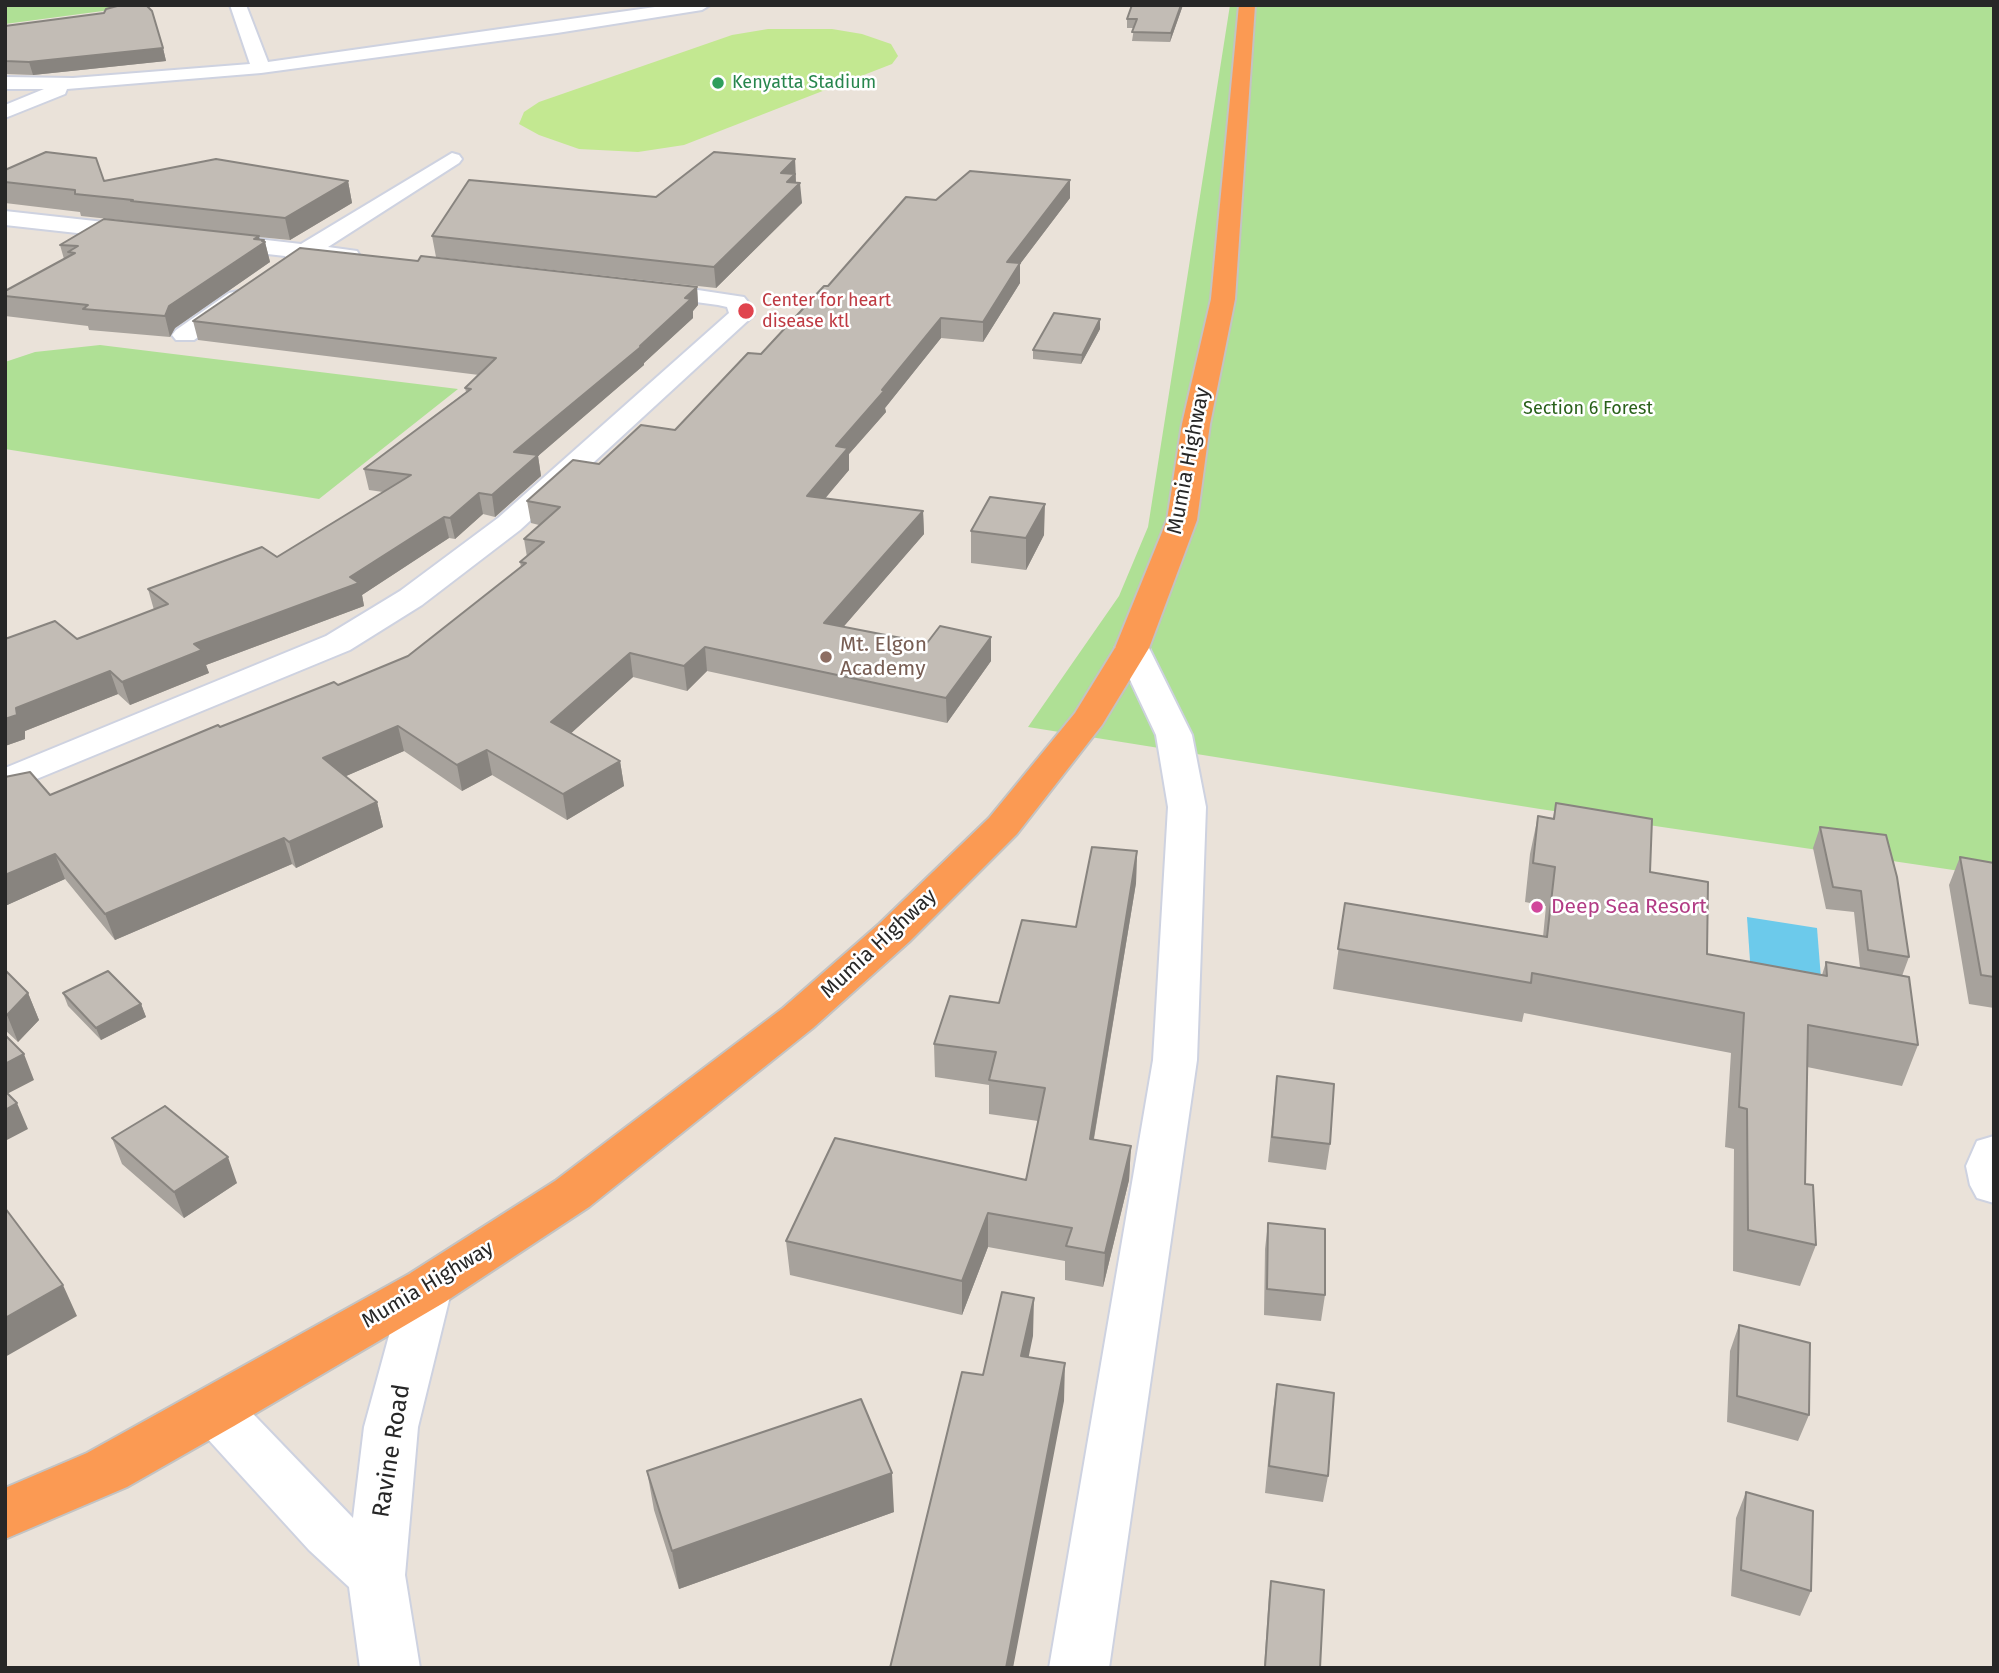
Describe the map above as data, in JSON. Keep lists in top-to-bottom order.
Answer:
{
  "streets": {
    "highway": ["Mumia Highway"],
    "street": ["Ravine Road"]
  },
  "crossings": [
    ["Mumia Highway", "Ravine Road"]
  ],
  "parks": ["Section 6 Forest"],
  "places": [
    "Kenyatta Stadium",
    "Center for heart disease ktl",
    "Mt. Elgon Academy",
    "Deep Sea Resort"
  ]
}
